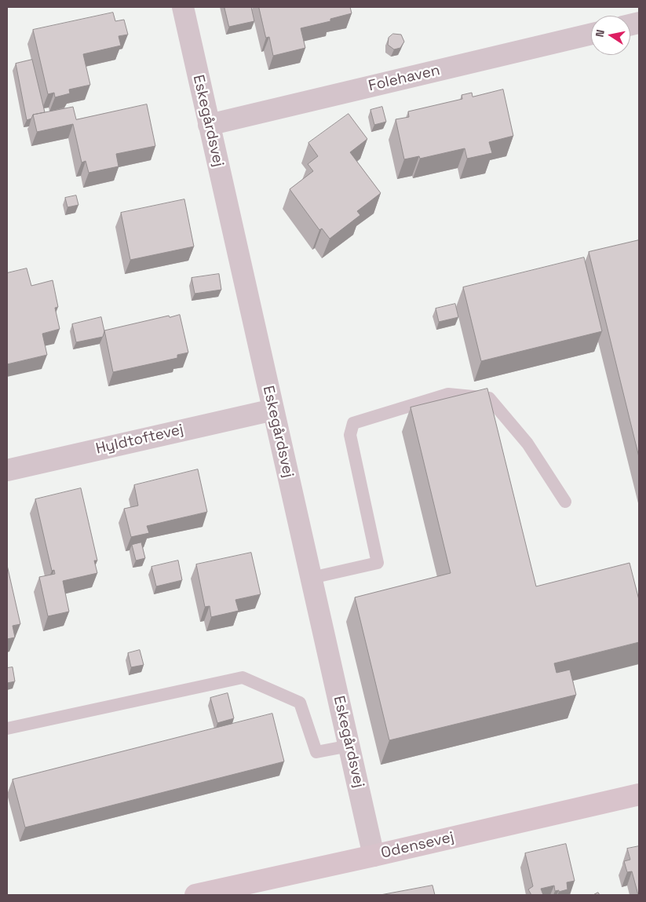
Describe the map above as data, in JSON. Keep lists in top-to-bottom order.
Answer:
{
  "streets": {
    "street": [
      "Folehaven",
      "Eskegårdsvej",
      "Hyldtoftevej",
      "Odensevej"
    ]
  },
  "crossings": [
    ["Folehaven", "Eskegårdsvej"],
    ["Eskegårdsvej", "Hyldtoftevej"],
    ["Eskegårdsvej", "Odensevej"]
  ],
  "north": "left"
}
